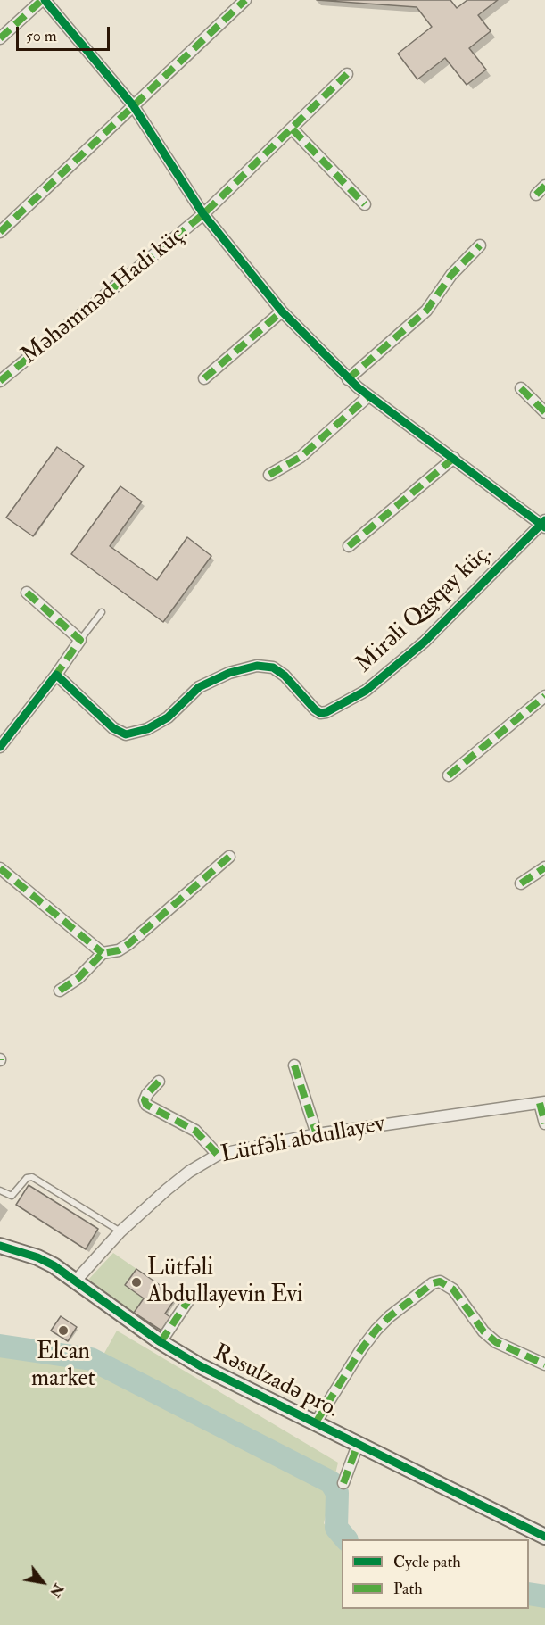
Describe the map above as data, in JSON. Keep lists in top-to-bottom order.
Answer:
{
  "streets": {
    "street": [
      "Məhəmməd Hadi küç.",
      "Mirəli Qaşqay küç.",
      "Lütfəli abdullayev",
      "Rəsulzadə pro."
    ]
  },
  "crossings": [
    ["Lütfəli abdullayev", "Rəsulzadə pro."]
  ],
  "places": ["Lütfəli Abdullayevin Evi", "Elcan market"],
  "legend": ["Cycle path", "Path"],
  "scale_bar": "50 m",
  "north": "bottom right"
}
